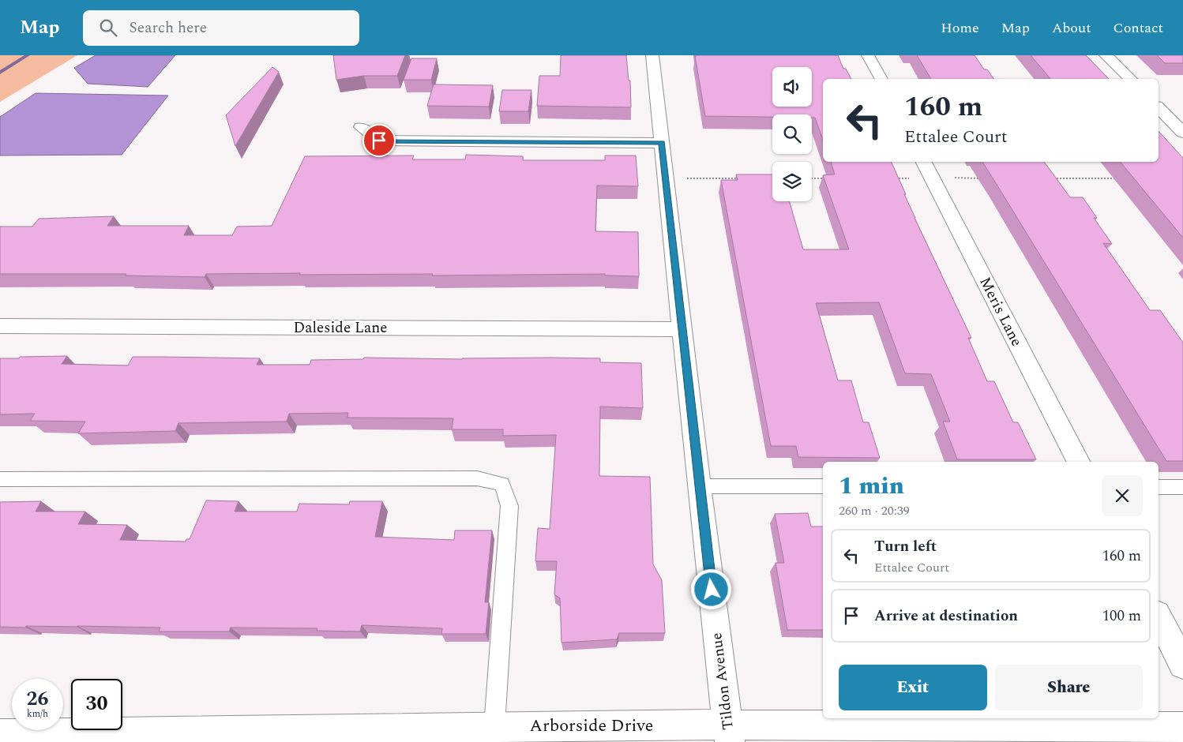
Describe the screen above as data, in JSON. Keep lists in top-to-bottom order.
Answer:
{
  "streets": {
    "street": [
      "Meris Lane",
      "Daleside Lane",
      "Tildon Avenue",
      "Arborside Drive"
    ]
  },
  "crossings": [
    ["Daleside Lane", "Tildon Avenue"],
    ["Tildon Avenue", "Arborside Drive"]
  ],
  "page": {
    "header": "Map",
    "search": "Search here",
    "nav": [
      "Home",
      "Map",
      "About",
      "Contact"
    ],
    "turn": ["160 m", "Ettalee Court"],
    "heading": ["1 min", "260 m · 20:39"],
    "list": [
      {
        "name": "Turn left",
        "note": "Ettalee Court",
        "value": "160 m"
      },
      {
        "name": "Arrive at destination",
        "value": "100 m"
      }
    ],
    "buttons": ["Exit", "Share"],
    "speed": "26 km/h",
    "limit": "30"
  }
}
